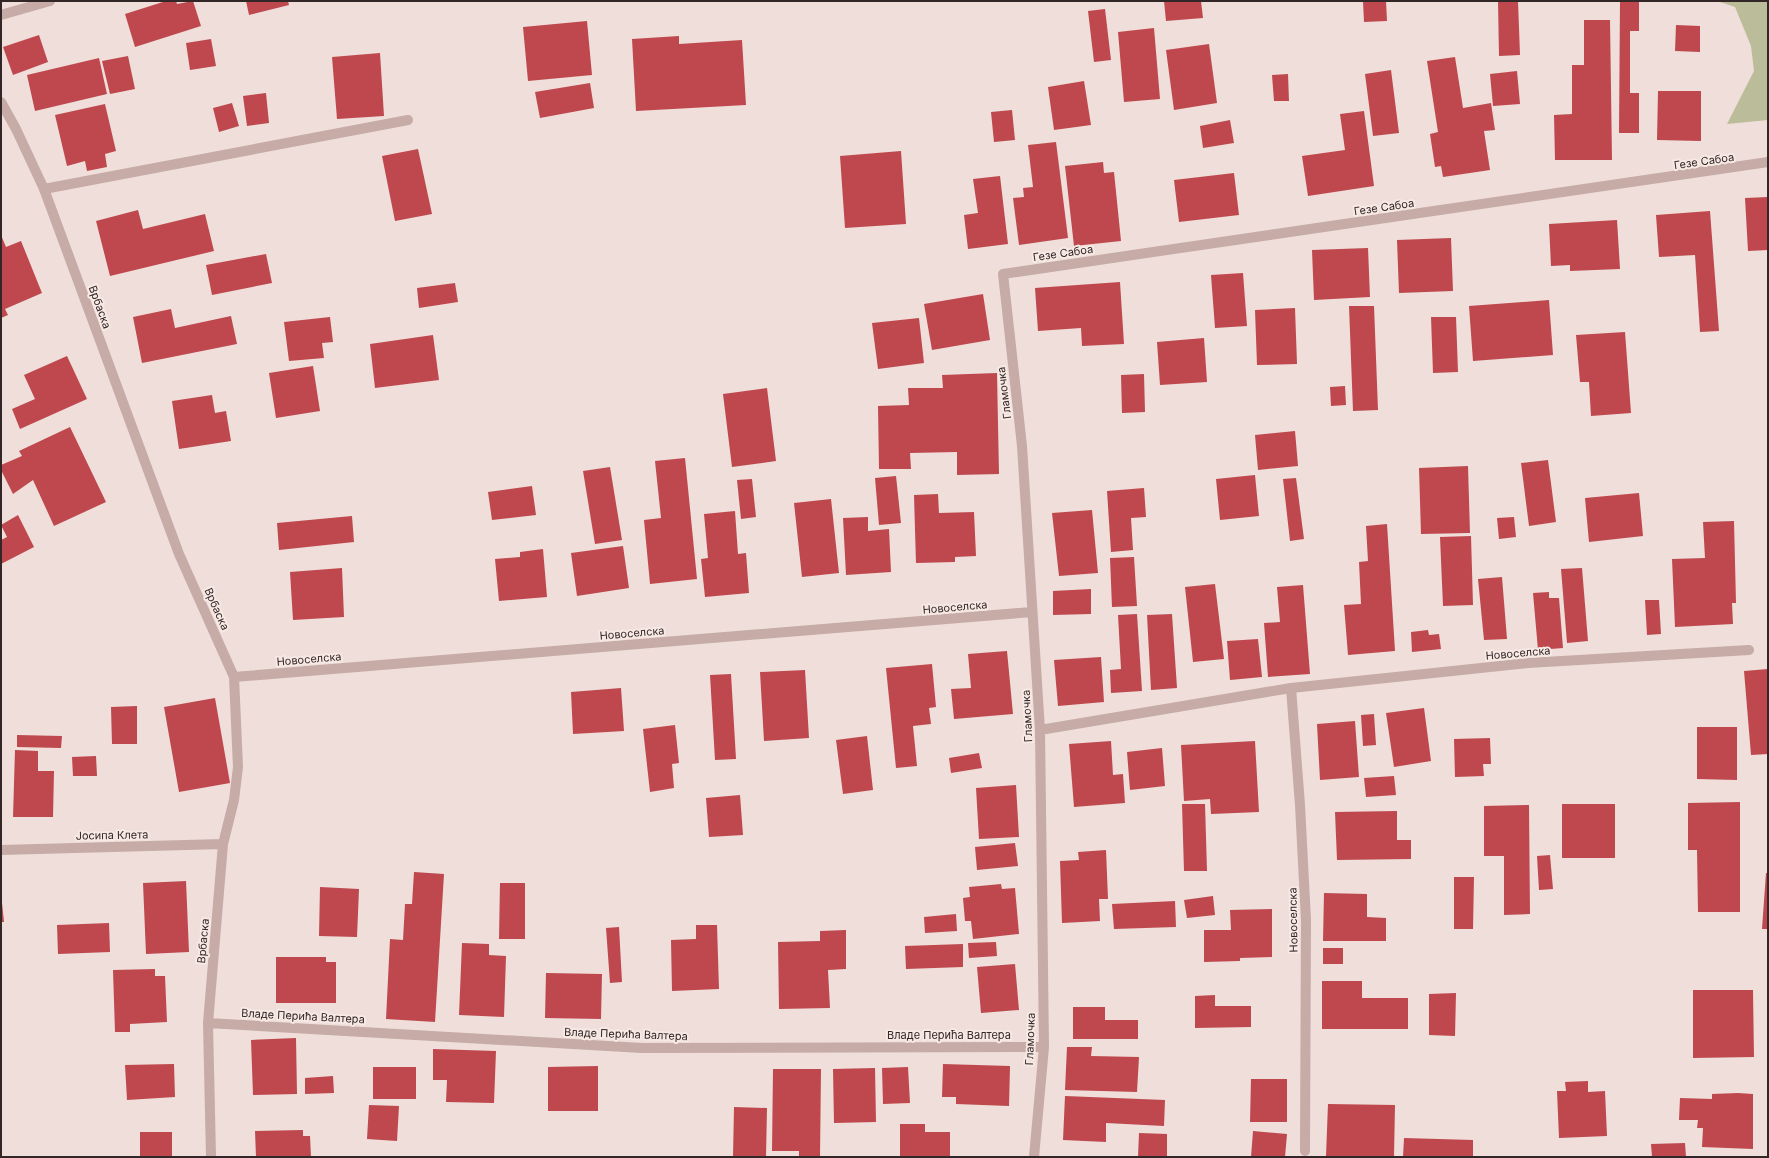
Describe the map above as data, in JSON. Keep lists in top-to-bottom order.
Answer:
{
  "streets": {
    "street": [
      "Гезе Сабоа",
      "Врбаска",
      "Гламочка",
      "Новоселска",
      "Јосипа Клета",
      "Владе Перића Валтера"
    ]
  },
  "crossings": [
    ["Гезе Сабоа", "Гламочка"],
    ["Врбаска", "Новоселска"],
    ["Врбаска", "Јосипа Клета"],
    ["Врбаска", "Владе Перића Валтера"],
    ["Гламочка", "Новоселска"],
    ["Гламочка", "Владе Перића Валтера"]
  ]
}
